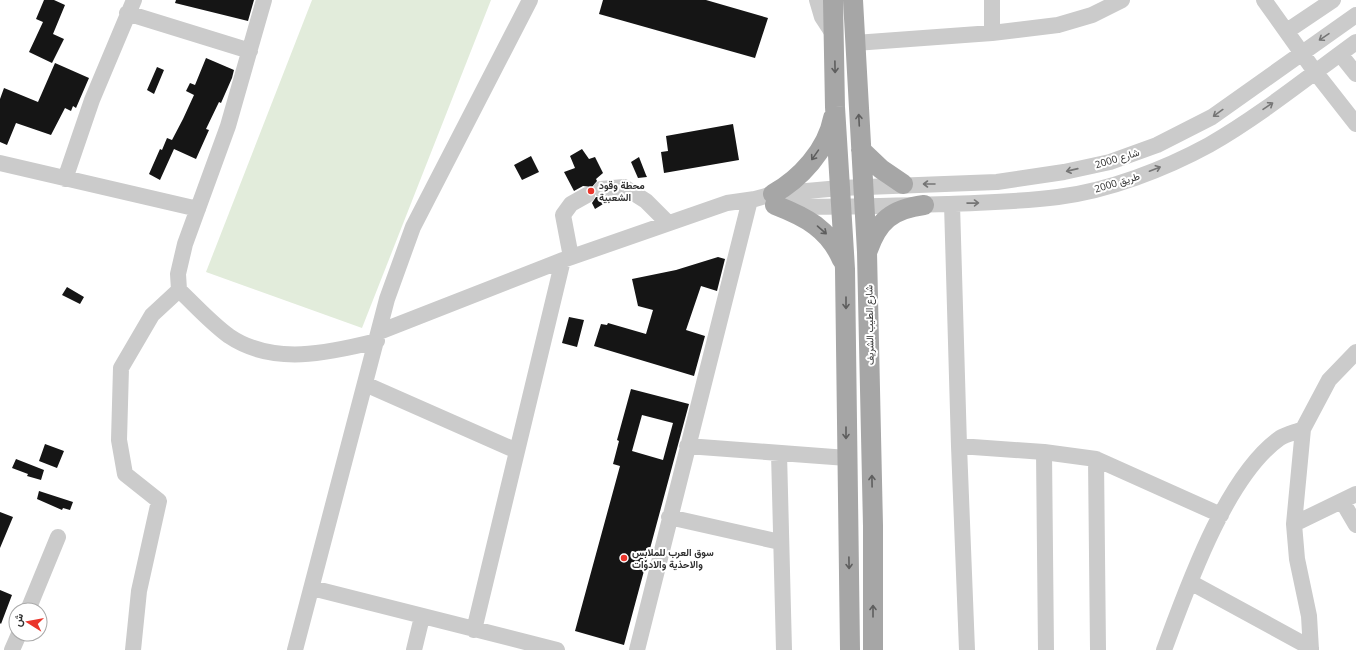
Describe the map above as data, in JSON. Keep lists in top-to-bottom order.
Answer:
{
  "streets": {
    "main road": ["شارع الطيب الشريف"],
    "street": ["شارع 2000", "طريق 2000"]
  },
  "crossings": [
    ["شارع 2000", "طريق 2000"],
    ["شارع 2000", "شارع الطيب الشريف"],
    ["طريق 2000", "شارع الطيب الشريف"]
  ],
  "one_way": ["شارع 2000", "طريق 2000"],
  "places": ["محطة وقود الشعبية", "سوق العرب للملابس والاحذية والادوات"],
  "north": "left"
}
